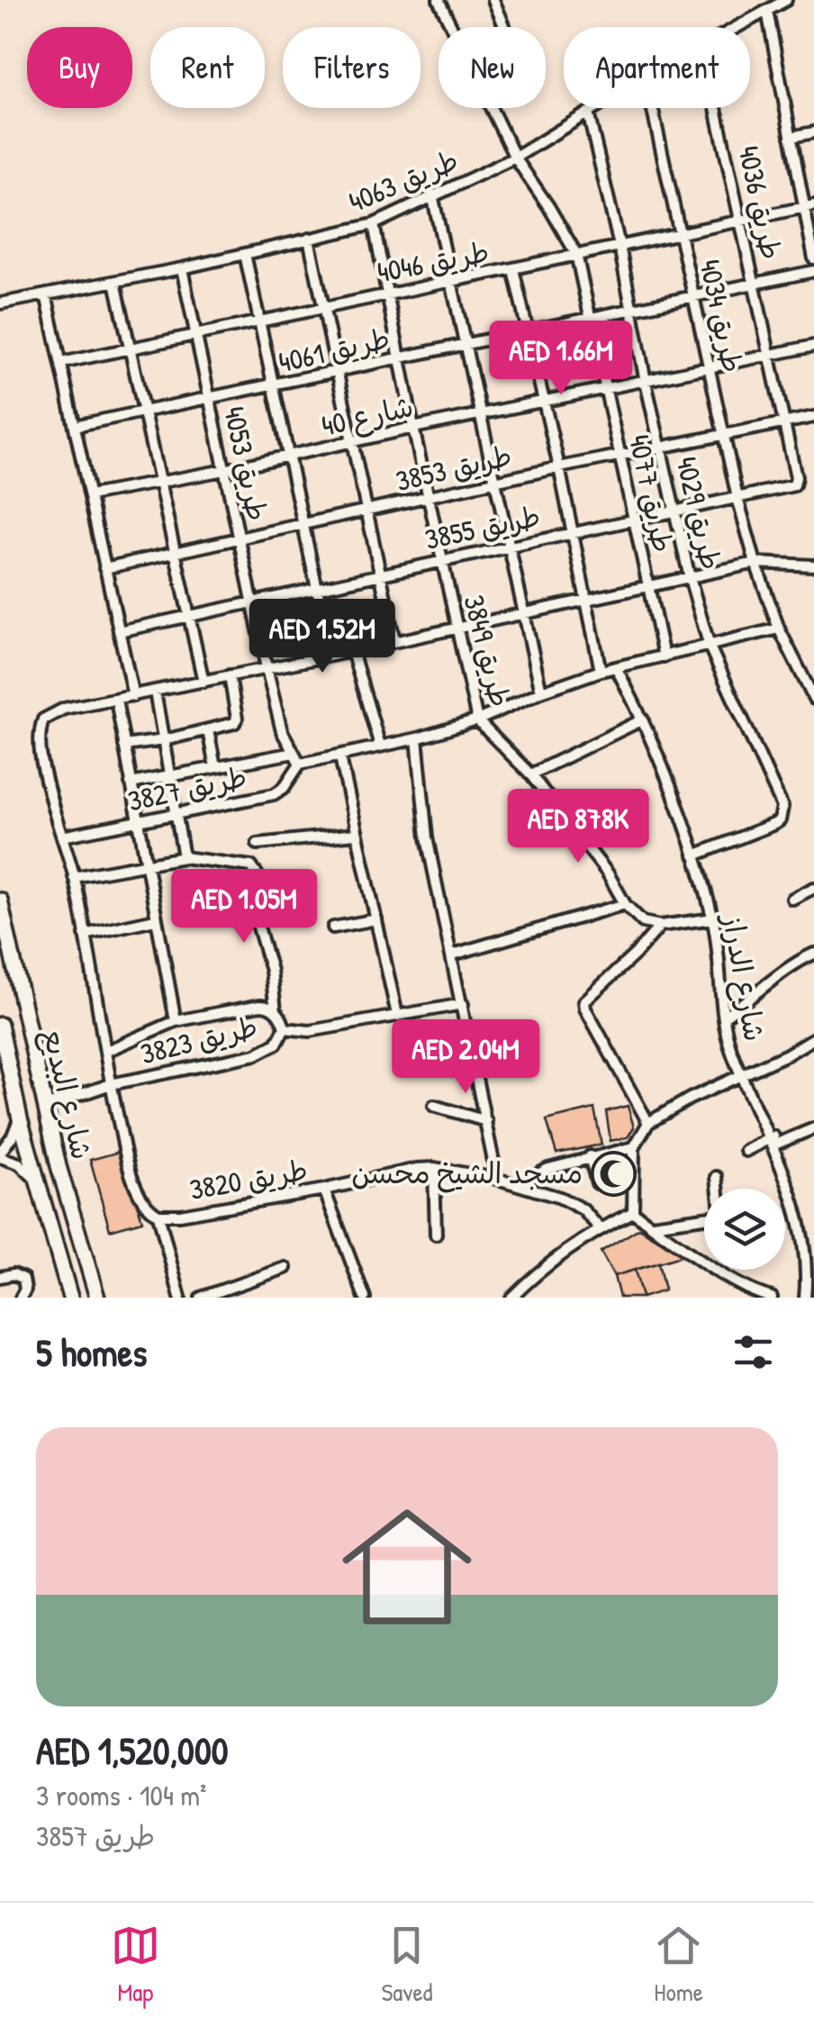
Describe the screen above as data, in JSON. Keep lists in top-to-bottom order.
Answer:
{
  "streets": {
    "main road": ["شارع البديع"],
    "street": [
      "طريق 4063",
      "طريق 4036",
      "طريق 4046",
      "طريق 4034",
      "طريق 4061",
      "شارع 40",
      "طريق 4053",
      "طريق 3853",
      "طريق 4077",
      "طريق 4029",
      "طريق 3855",
      "طريق 3849",
      "طريق 3827",
      "شارع الدراز",
      "طريق 3823",
      "طريق 3820"
    ]
  },
  "crossings": [
    ["طريق 4063", "طريق 4053"],
    ["طريق 4063", "طريق 4077"],
    ["طريق 4063", "طريق 4029"],
    ["طريق 4063", "طريق 3849"],
    ["طريق 4036", "طريق 4046"],
    ["طريق 4036", "طريق 4061"],
    ["طريق 4036", "شارع 40"],
    ["طريق 4036", "طريق 3853"],
    ["طريق 4036", "طريق 3855"],
    ["طريق 4046", "طريق 4034"],
    ["طريق 4046", "طريق 4053"],
    ["طريق 4046", "طريق 4077"],
    ["طريق 4046", "طريق 4029"],
    ["طريق 4046", "طريق 3849"],
    ["طريق 4034", "طريق 4061"],
    ["طريق 4034", "شارع 40"],
    ["طريق 4034", "طريق 3853"],
    ["طريق 4034", "طريق 3855"],
    ["طريق 4061", "طريق 4053"],
    ["طريق 4061", "طريق 4077"],
    ["طريق 4061", "طريق 4029"],
    ["طريق 4061", "طريق 3849"],
    ["شارع 40", "طريق 4053"],
    ["شارع 40", "طريق 4077"],
    ["شارع 40", "طريق 4029"],
    ["شارع 40", "طريق 3849"],
    ["طريق 4053", "طريق 3853"],
    ["طريق 4053", "طريق 3855"],
    ["طريق 4053", "طريق 3827"],
    ["طريق 3853", "طريق 4077"],
    ["طريق 3853", "طريق 4029"],
    ["طريق 3853", "طريق 3855"],
    ["طريق 3853", "طريق 3849"],
    ["طريق 4077", "طريق 3855"],
    ["طريق 4029", "طريق 3855"],
    ["طريق 4029", "شارع الدراز"],
    ["طريق 3855", "طريق 3849"],
    ["طريق 3823", "شارع البديع"]
  ],
  "places": {
    "mosque": ["مسجد الشيخ محسن"]
  },
  "page": {
    "chip": [
      "Buy",
      "Rent",
      "Filters",
      "New",
      "Apartment"
    ],
    "price": [
      "AED 1.66M",
      "AED 1.52M",
      "AED 878K",
      "AED 1.05M",
      "AED 2.04M"
    ],
    "heading": "5 homes",
    "list": [
      {
        "name": "AED 1,520,000",
        "note": "3 rooms · 104 m² · طريق 3857"
      }
    ],
    "tabs": ["Map", "Saved", "Home"]
  }
}
